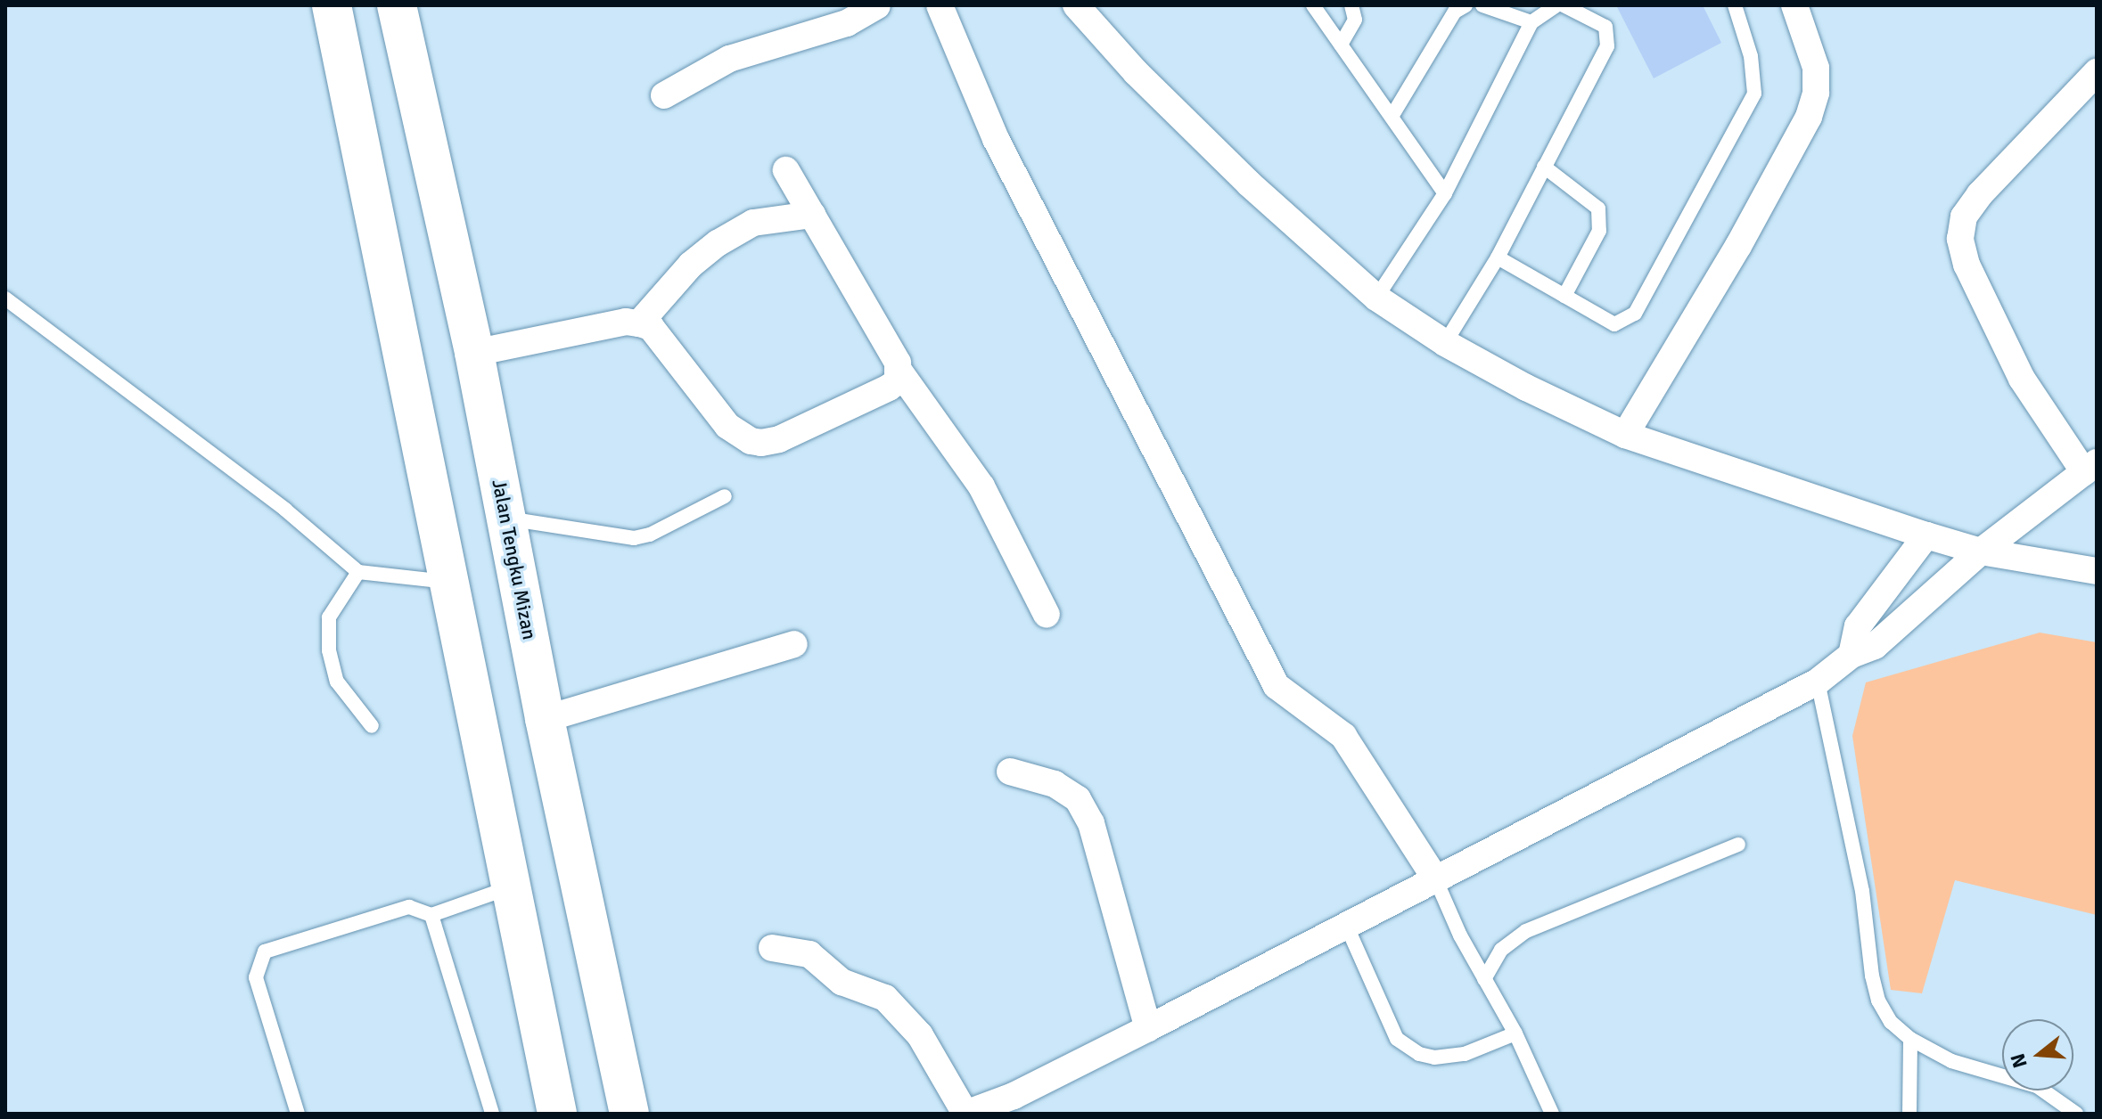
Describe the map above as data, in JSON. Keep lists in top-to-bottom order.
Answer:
{
  "streets": {
    "highway": ["Jalan Tengku Mizan"]
  },
  "north": "left"
}
